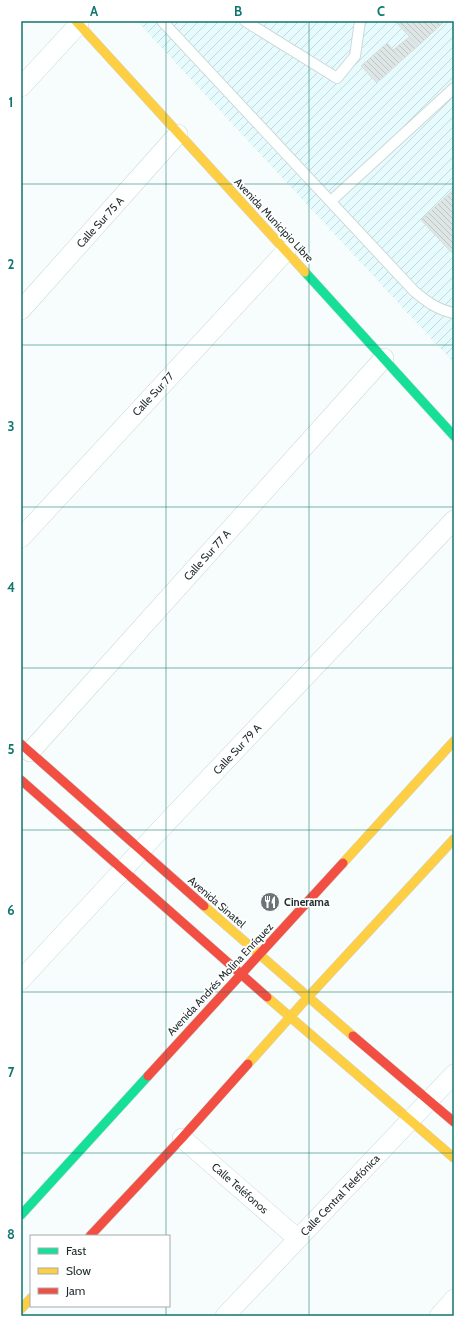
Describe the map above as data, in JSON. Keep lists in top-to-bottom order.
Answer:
{
  "streets": {
    "main road": ["Avenida Municipio Libre", "Avenida Sinatel", "Avenida Andrés Molina Enríquez"],
    "street": [
      "Calle Sur 75 A",
      "Calle Sur 77",
      "Calle Sur 77 A",
      "Calle Sur 79 A",
      "Calle Teléfonos",
      "Calle Central Telefónica"
    ]
  },
  "crossings": [
    ["Avenida Municipio Libre", "Calle Sur 75 A"],
    ["Avenida Municipio Libre", "Calle Sur 77"],
    ["Avenida Municipio Libre", "Calle Sur 77 A"],
    ["Calle Sur 77 A", "Avenida Sinatel"],
    ["Calle Sur 79 A", "Avenida Sinatel"],
    ["Avenida Sinatel", "Avenida Andrés Molina Enríquez"],
    ["Avenida Sinatel", "Calle Central Telefónica"],
    ["Calle Teléfonos", "Calle Central Telefónica"]
  ],
  "places": {
    "restaurant": ["Cinerama"]
  },
  "legend": ["Fast", "Slow", "Jam"],
  "grid": {
    "columns": ["A", "B", "C"],
    "rows": [
      "1",
      "2",
      "3",
      "4",
      "5",
      "6",
      "7",
      "8"
    ]
  }
}
